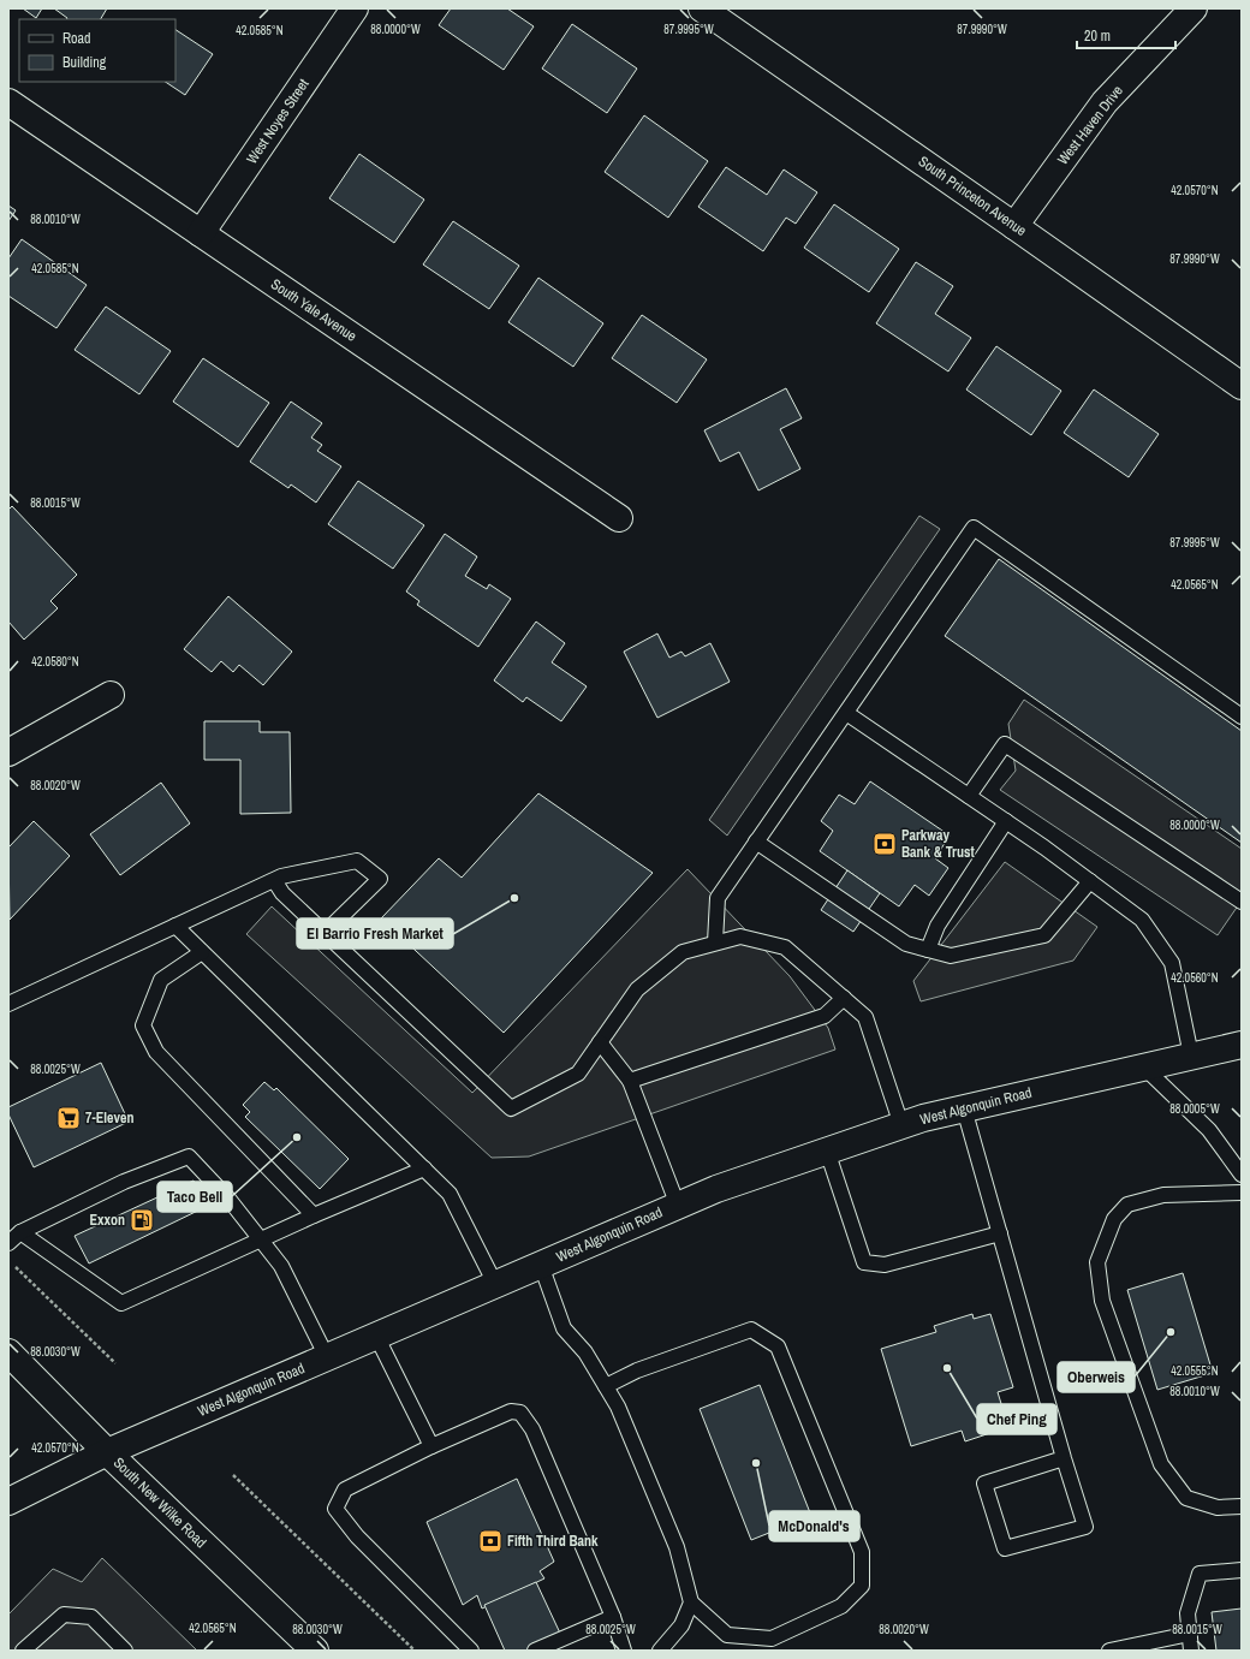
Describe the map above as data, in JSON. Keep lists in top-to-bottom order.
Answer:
{
  "streets": {
    "street": [
      "West Noyes Street",
      "West Haven Drive",
      "South Princeton Avenue",
      "South Yale Avenue",
      "West Algonquin Road",
      "South New Wilke Road"
    ]
  },
  "crossings": [
    ["West Noyes Street", "South Yale Avenue"],
    ["West Haven Drive", "South Princeton Avenue"],
    ["West Algonquin Road", "South New Wilke Road"]
  ],
  "places": {
    "bank": ["Parkway Bank & Trust", "Fifth Third Bank"],
    "other": [
      "El Barrio Fresh Market",
      "Taco Bell",
      "Oberweis",
      "Chef Ping",
      "McDonald's"
    ],
    "supermarket": ["7-Eleven"],
    "fuel station": ["Exxon"]
  },
  "legend": ["Road", "Building"],
  "scale_bar": "20 m",
  "coordinates": [
    "88.0000°W",
    "87.9995°W",
    "87.9990°W",
    "42.0585°N",
    "42.0570°N",
    "88.0010°W",
    "88.0015°W",
    "42.0565°N",
    "42.0580°N",
    "88.0020°W",
    "42.0560°N",
    "88.0025°W",
    "88.0005°W",
    "88.0030°W",
    "42.0555°N"
  ]
}
